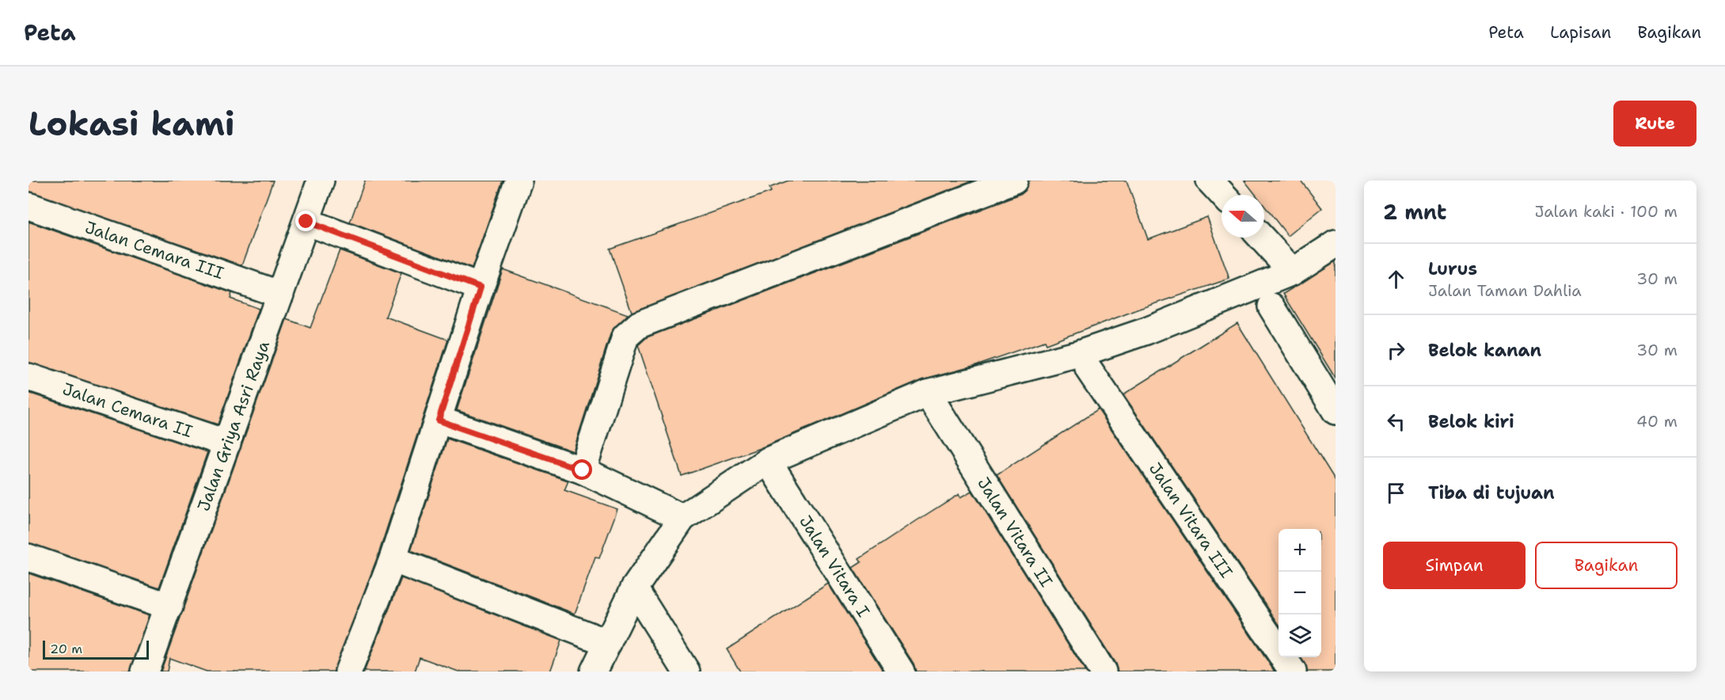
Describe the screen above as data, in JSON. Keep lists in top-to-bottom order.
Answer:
{
  "streets": {
    "street": [
      "Jalan Cemara III",
      "Jalan Cemara II",
      "Jalan Griya Asri Raya",
      "Jalan Vitara III",
      "Jalan Vitara II",
      "Jalan Vitara I"
    ]
  },
  "crossings": [
    ["Jalan Cemara III", "Jalan Griya Asri Raya"],
    ["Jalan Cemara II", "Jalan Griya Asri Raya"]
  ],
  "scale_bar": "20 m",
  "north": "left",
  "page": {
    "header": "Peta",
    "nav": ["Peta", "Lapisan", "Bagikan"],
    "buttons": [
      "Rute",
      ["Simpan", "Bagikan"]
    ],
    "title": "Lokasi kami",
    "heading": ["2 mnt", "Jalan kaki · 100 m"],
    "list": [
      ["Lurus", "Jalan Taman Dahlia", "30 m"],
      ["Belok kanan", "30 m"],
      ["Belok kiri", "40 m"],
      "Tiba di tujuan"
    ],
    "map_buttons": ["+", "−"],
    "scale": "20 m"
  }
}
